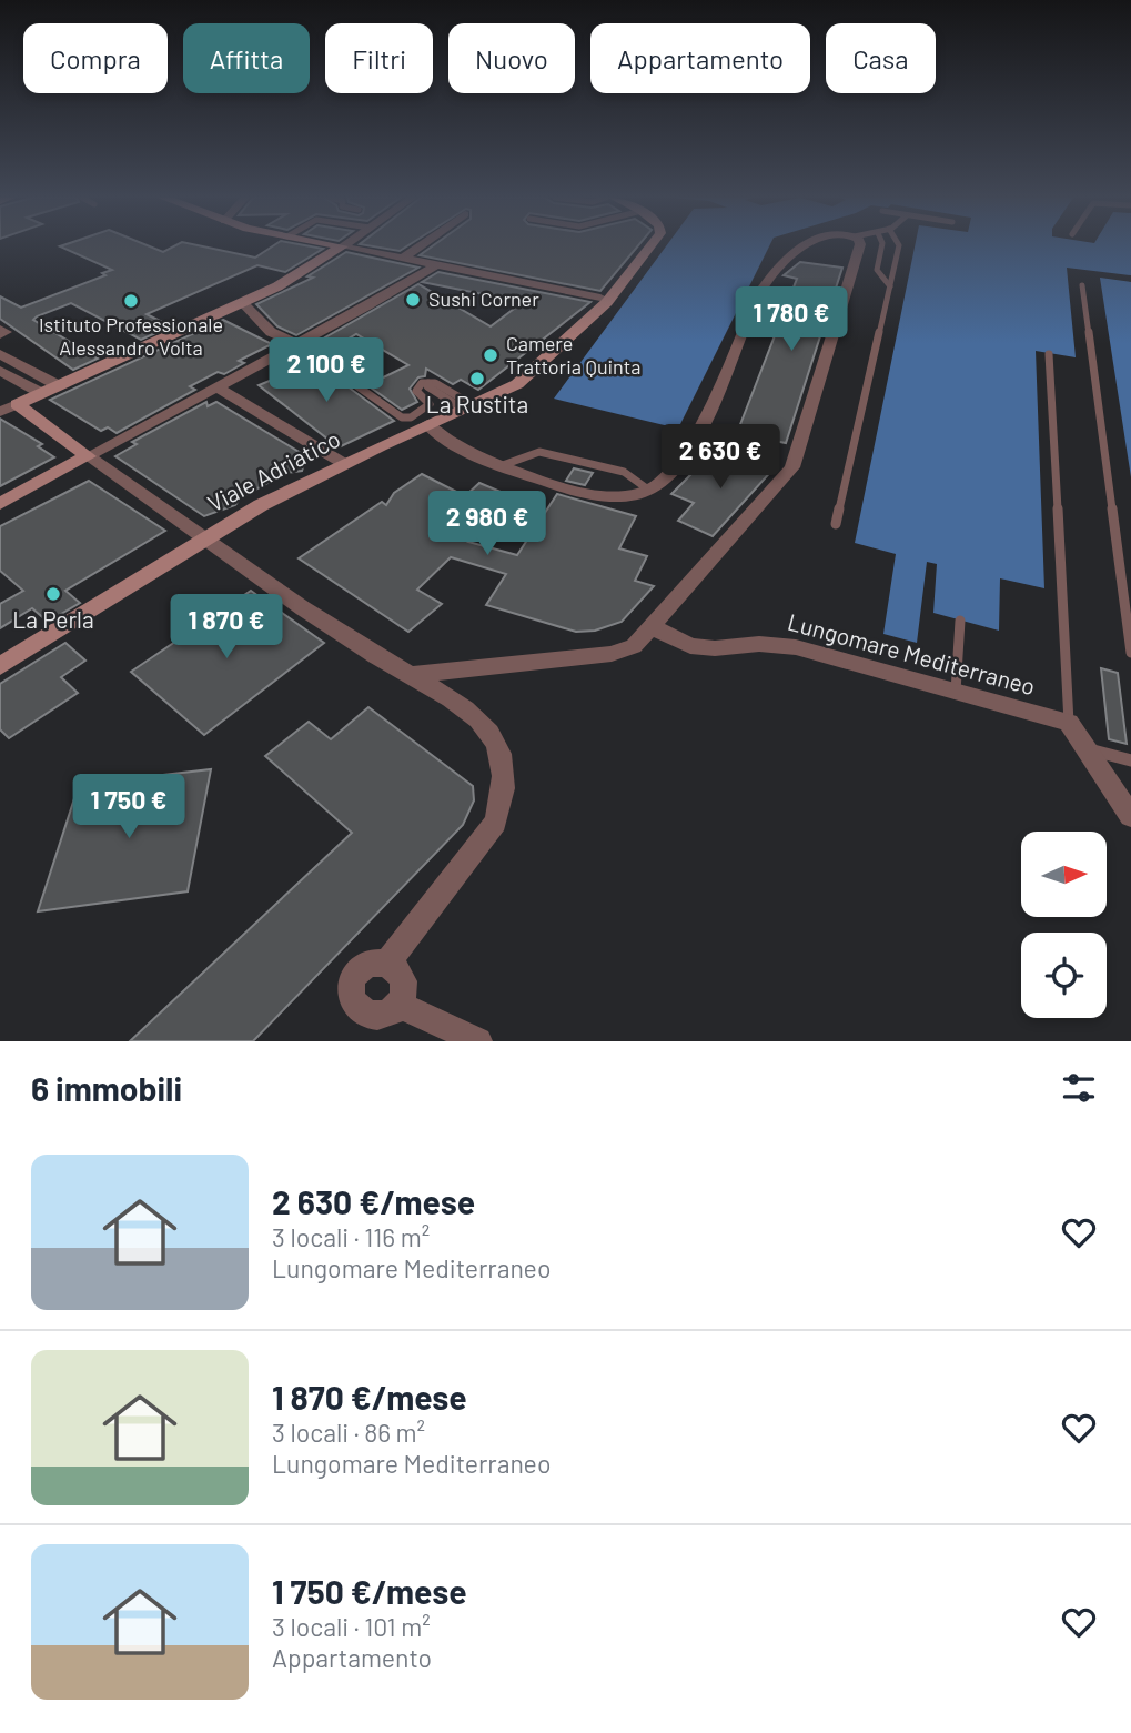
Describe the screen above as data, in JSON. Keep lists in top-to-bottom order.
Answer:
{
  "streets": {
    "street": ["Viale Adriatico", "Lungomare Mediterraneo"]
  },
  "places": [
    "Sushi Corner",
    "Istituto Professionale Alessandro Volta",
    "Camere Trattoria Quinta",
    "La Rustita",
    "La Perla"
  ],
  "north": "right",
  "page": {
    "chip": [
      "Compra",
      "Affitta",
      "Filtri",
      "Nuovo",
      "Appartamento",
      "Casa"
    ],
    "price": [
      "1 780 €",
      "2 100 €",
      "2 630 €",
      "2 980 €",
      "1 870 €",
      "1 750 €"
    ],
    "heading": "6 immobili",
    "list": [
      {
        "name": "2 630 €/mese",
        "note": "3 locali · 116 m² · Lungomare Mediterraneo"
      },
      {
        "name": "1 870 €/mese",
        "note": "3 locali · 86 m² · Lungomare Mediterraneo"
      },
      {
        "name": "1 750 €/mese",
        "note": "3 locali · 101 m² · Appartamento"
      }
    ]
  }
}
